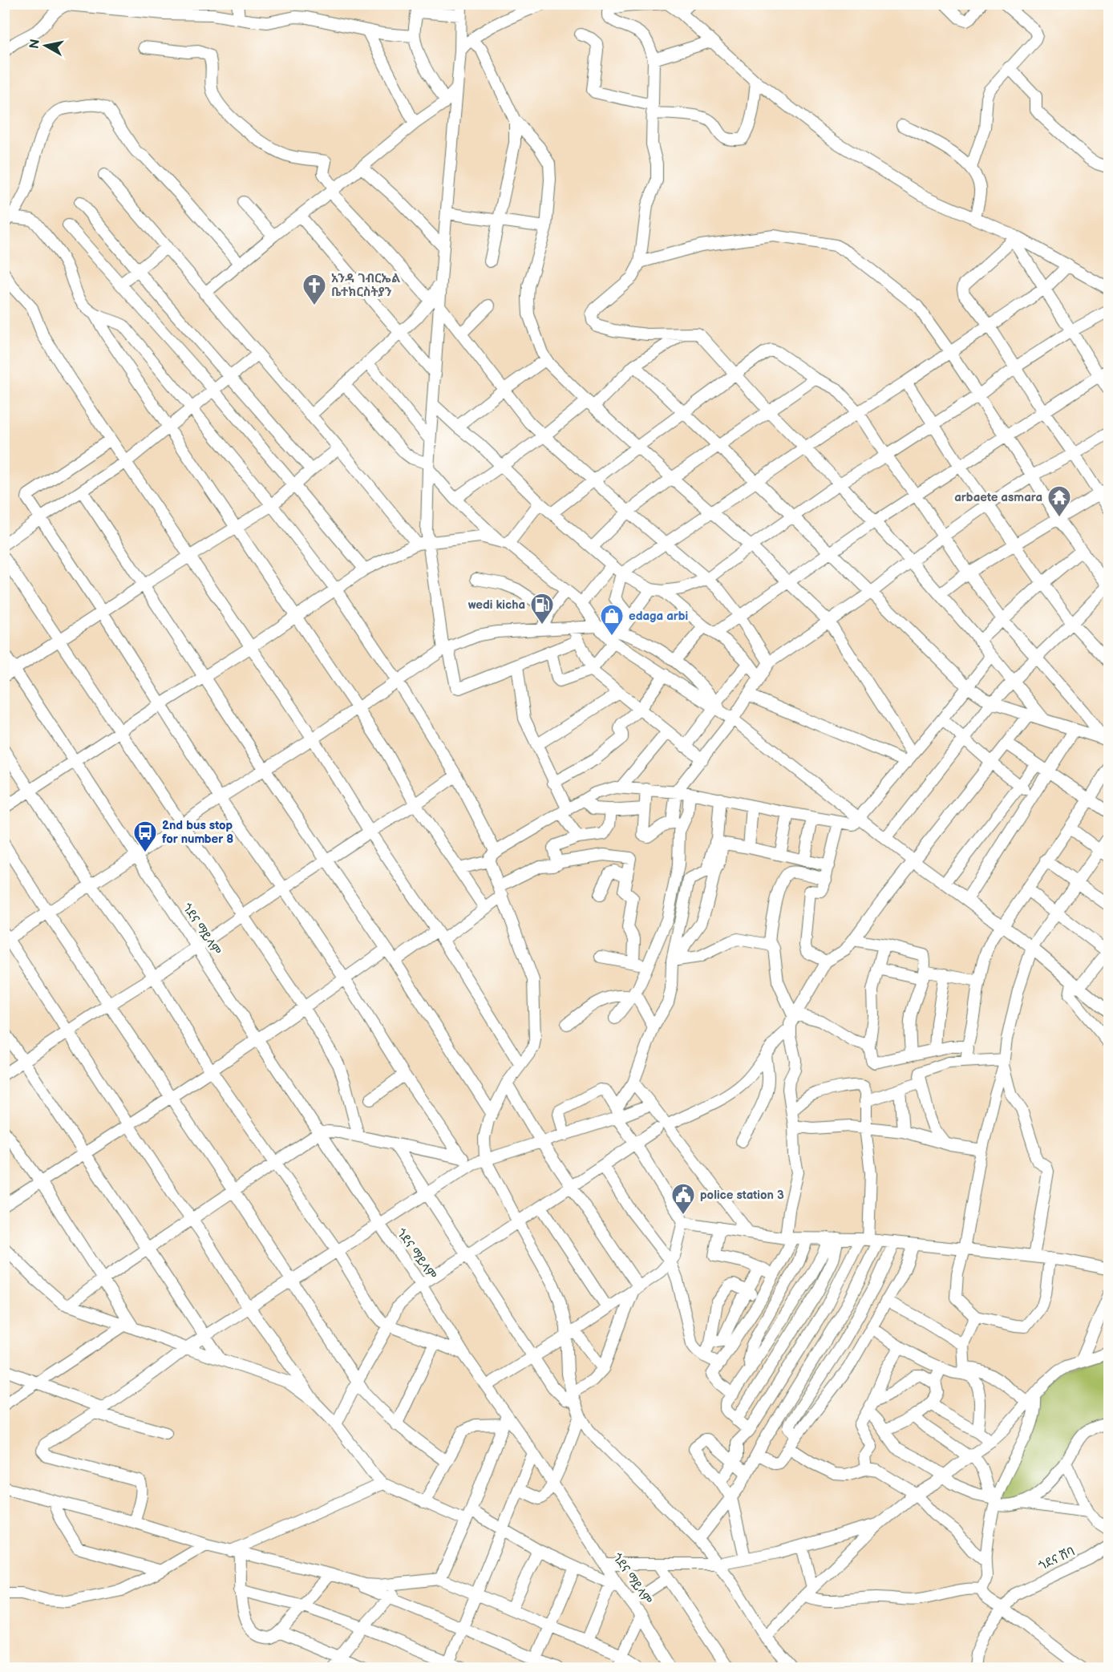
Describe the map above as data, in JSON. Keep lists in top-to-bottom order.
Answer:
{
  "streets": {
    "street": ["ጎደና ማይላም", "ጎደና ሸባ"]
  },
  "places": {
    "church": ["አንዳ ገብርኤል ቤተክርስትያን"],
    "temple": ["arbaete asmara"],
    "fuel station": ["wedi kicha"],
    "shop": ["edaga arbi"],
    "bus stop": ["2nd bus stop for number 8"],
    "public building": ["police station 3"]
  },
  "north": "left"
}
